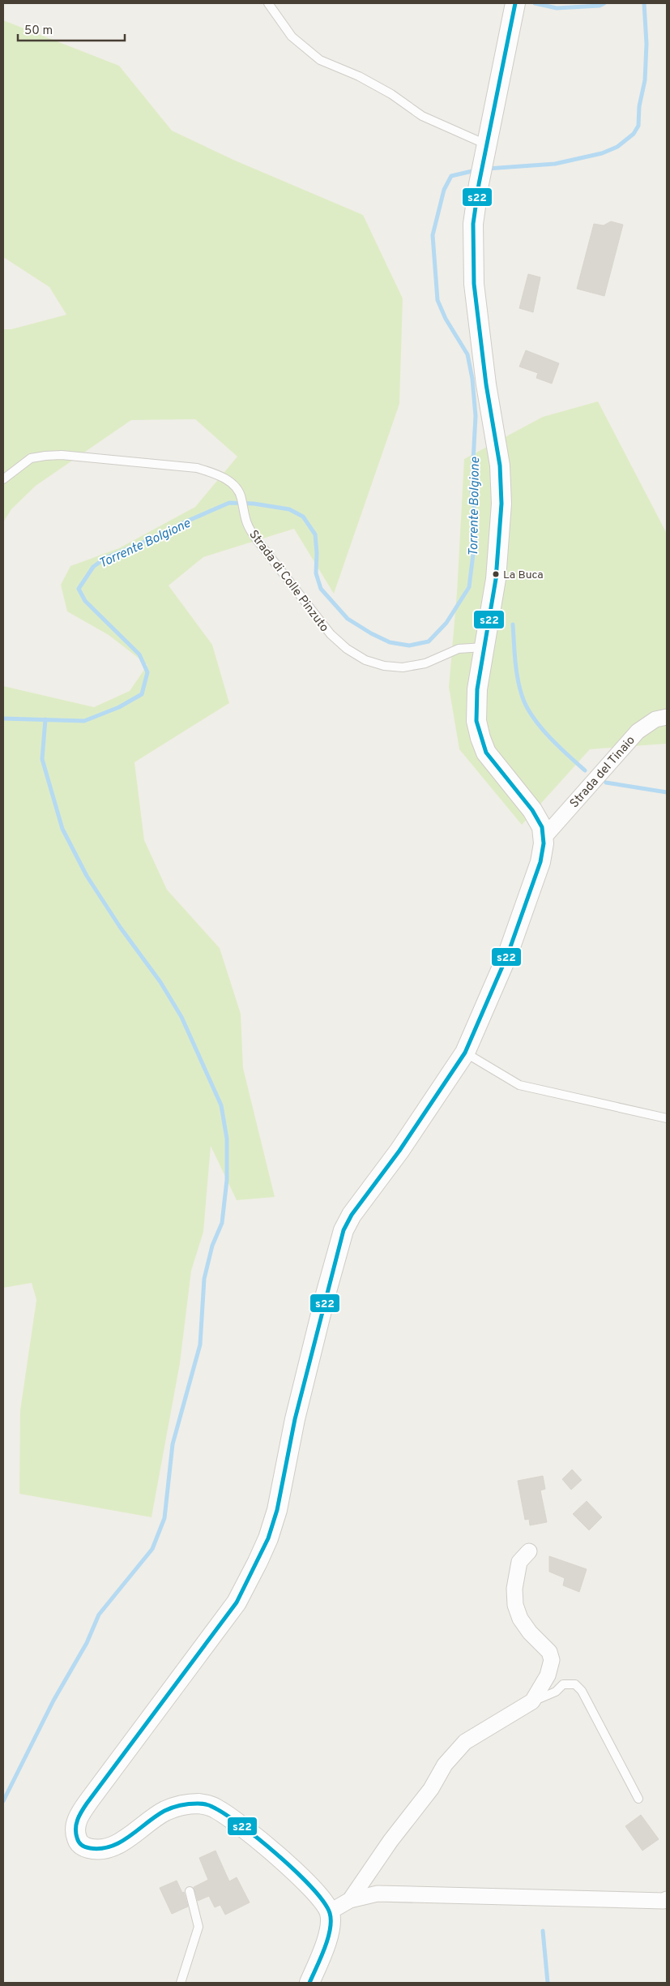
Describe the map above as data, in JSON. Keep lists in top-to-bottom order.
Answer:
{
  "streets": {
    "street": ["Strada del Tinaio"],
    "lane": ["Strada di Colle Pinzuto"]
  },
  "water": ["Torrente Bolgione"],
  "places": ["La Buca"],
  "lines": ["transit line s22"],
  "scale_bar": "50 m"
}
